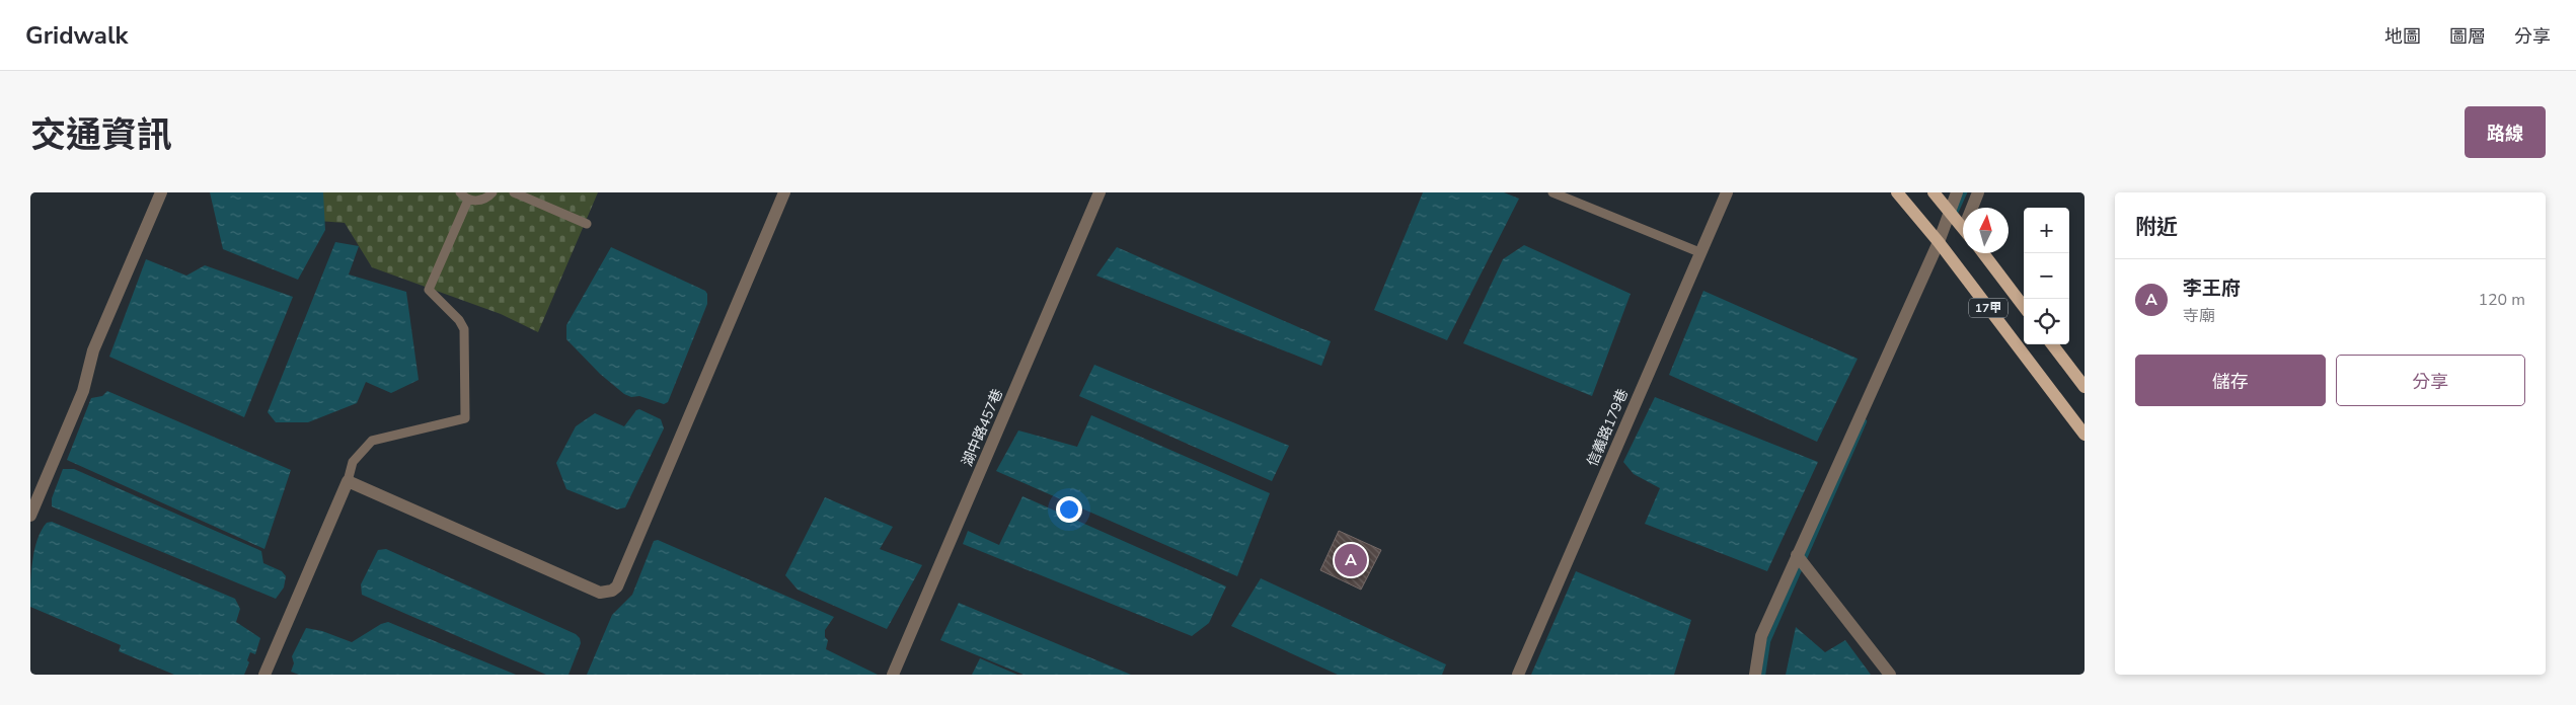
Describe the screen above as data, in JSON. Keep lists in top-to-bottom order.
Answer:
{
  "streets": {
    "main road": ["17甲"],
    "street": ["湖中路457巷", "信義路179巷"]
  },
  "north": "top",
  "page": {
    "header": "Gridwalk",
    "nav": ["地圖", "圖層", "分享"],
    "title": "交通資訊",
    "buttons": [
      "路線",
      ["儲存", "分享"]
    ],
    "heading": "附近",
    "map_buttons": ["+", "−"],
    "list": [
      {
        "mark": "A",
        "name": "李王府",
        "note": "寺廟",
        "value": "120 m"
      }
    ],
    "pins": "A"
  }
}
